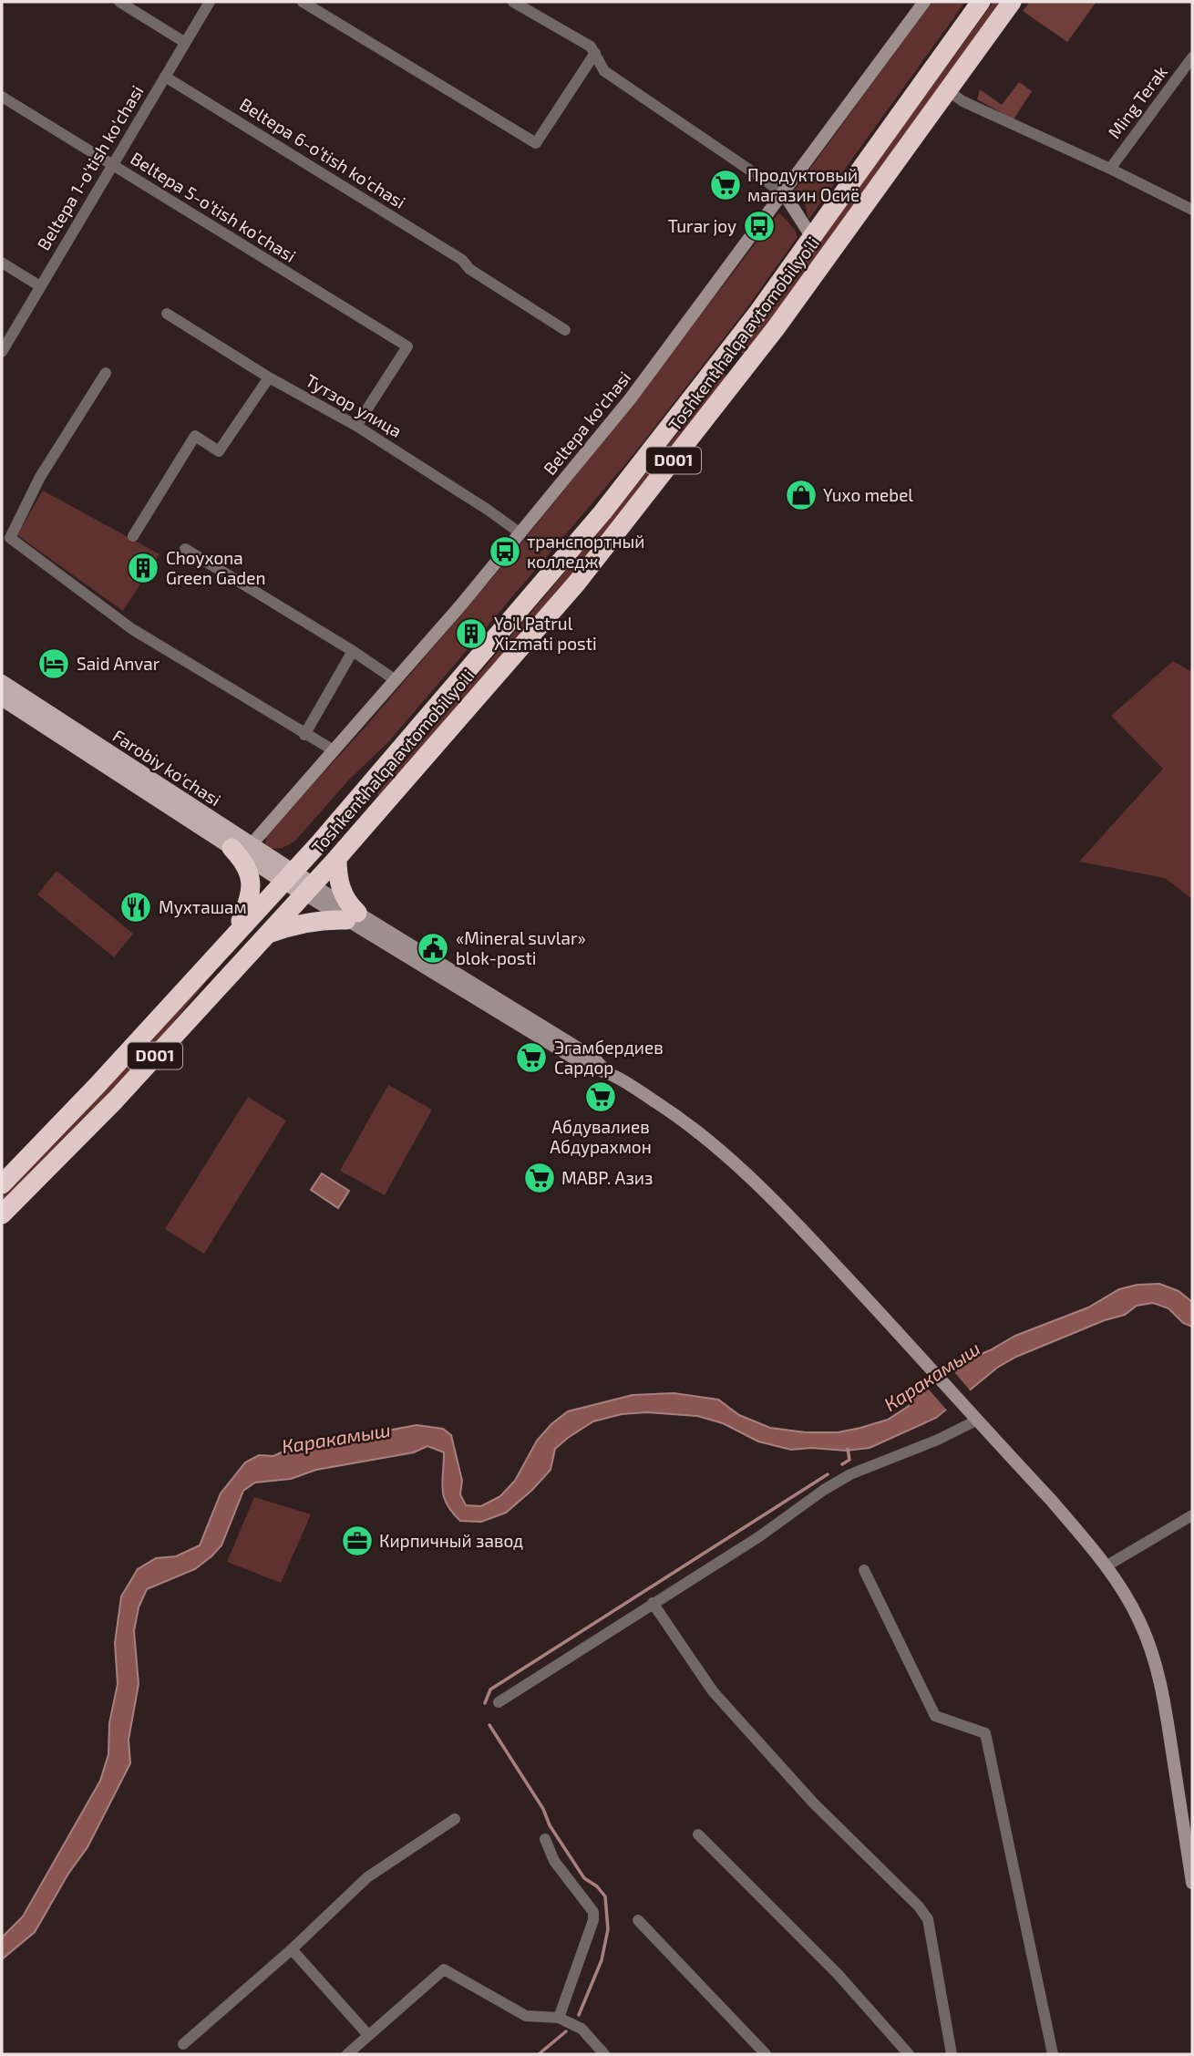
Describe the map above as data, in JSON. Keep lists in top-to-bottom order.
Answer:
{
  "streets": {
    "highway": ["Toshkent halqa avtomobil yo'li", "D001"],
    "main road": ["Beltepa ko'chasi", "Farobiy ko'chasi"],
    "street": [
      "Ming Terak",
      "Beltepa 6-o'tish ko'chasi",
      "Beltepa 1-o'tish ko'chasi",
      "Beltepa 5-o'tish ko'chasi",
      "Тутзор улица"
    ]
  },
  "crossings": [
    ["Beltepa 6-o'tish ko'chasi", "Beltepa 1-o'tish ko'chasi"],
    ["Beltepa 1-o'tish ko'chasi", "Beltepa 5-o'tish ko'chasi"],
    ["Beltepa 5-o'tish ko'chasi", "Тутзор улица"],
    ["Toshkent halqa avtomobil yo'li", "Farobiy ko'chasi"],
    ["Тутзор улица", "Beltepa ko'chasi"],
    ["Beltepa ko'chasi", "Farobiy ko'chasi"]
  ],
  "water": ["Каракамыш"],
  "places": {
    "supermarket": [
      "Продуктовый магазин Осиё",
      "Эгамбердиев Сардор",
      "Абдувалиев Абдурахмон",
      "МАВР. Азиз"
    ],
    "bus stop": ["Turar joy", "транспортный колледж"],
    "shop": ["Yuxo mebel"],
    "building": ["Choyxona Green Gaden", "Yo'l Patrul Xizmati posti"],
    "hotel": ["Said Anvar"],
    "restaurant": ["Мухташам"],
    "public building": ["«Mineral suvlar» blok-posti"],
    "office": ["Кирпичный завод"]
  }
}
